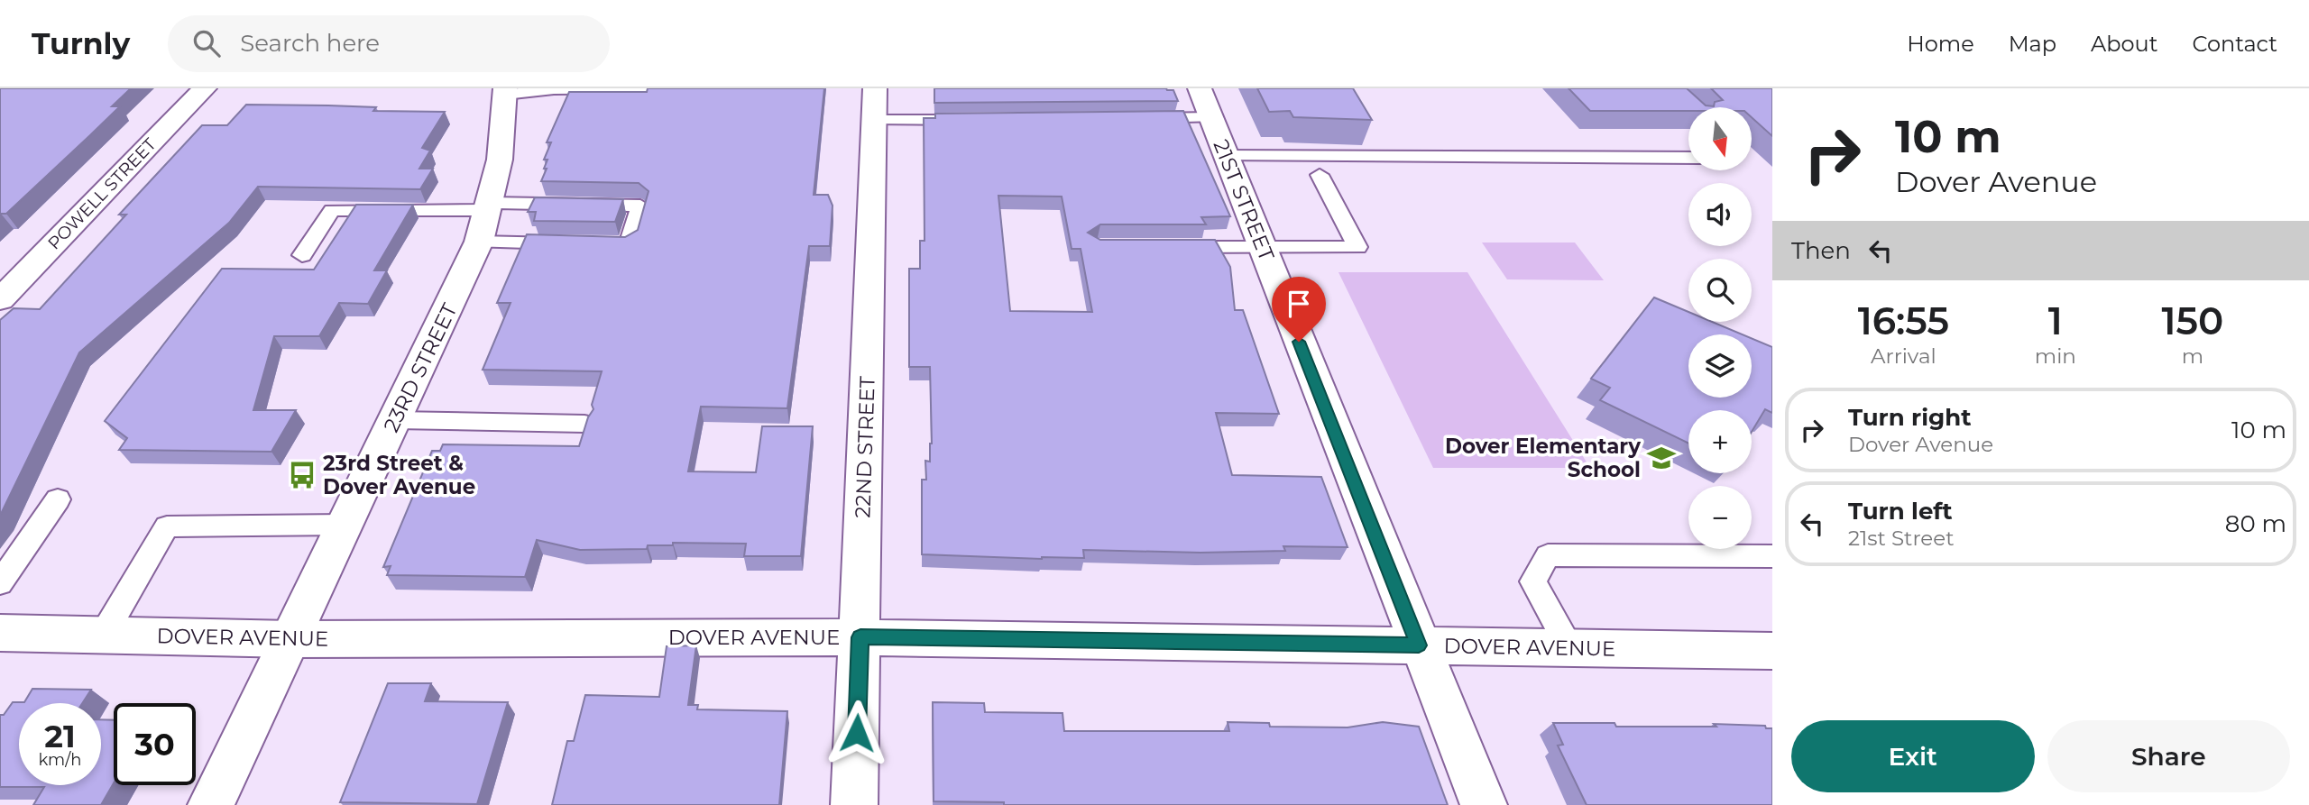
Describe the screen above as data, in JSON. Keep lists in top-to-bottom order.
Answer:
{
  "streets": {
    "street": [
      "POWELL STREET",
      "21ST STREET",
      "23RD STREET",
      "22ND STREET",
      "DOVER AVENUE"
    ]
  },
  "crossings": [
    ["21ST STREET", "DOVER AVENUE"],
    ["23RD STREET", "DOVER AVENUE"],
    ["22ND STREET", "DOVER AVENUE"]
  ],
  "places": {
    "school or university": ["Dover Elementary School"],
    "bus stop": ["23rd Street & Dover Avenue"]
  },
  "north": "bottom",
  "page": {
    "header": "Turnly",
    "search": "Search here",
    "nav": [
      "Home",
      "Map",
      "About",
      "Contact"
    ],
    "turn": ["10 m", "Dover Avenue"],
    "map_buttons": ["+", "−"],
    "then": "Then",
    "eta": [
      "16:55",
      "Arrival",
      "1",
      "min",
      "150",
      "m"
    ],
    "list": [
      {
        "name": "Turn right",
        "note": "Dover Avenue",
        "value": "10 m"
      },
      {
        "name": "Turn left",
        "note": "21st Street",
        "value": "80 m"
      }
    ],
    "speed": "21 km/h",
    "limit": "30",
    "buttons": ["Exit", "Share"]
  }
}
